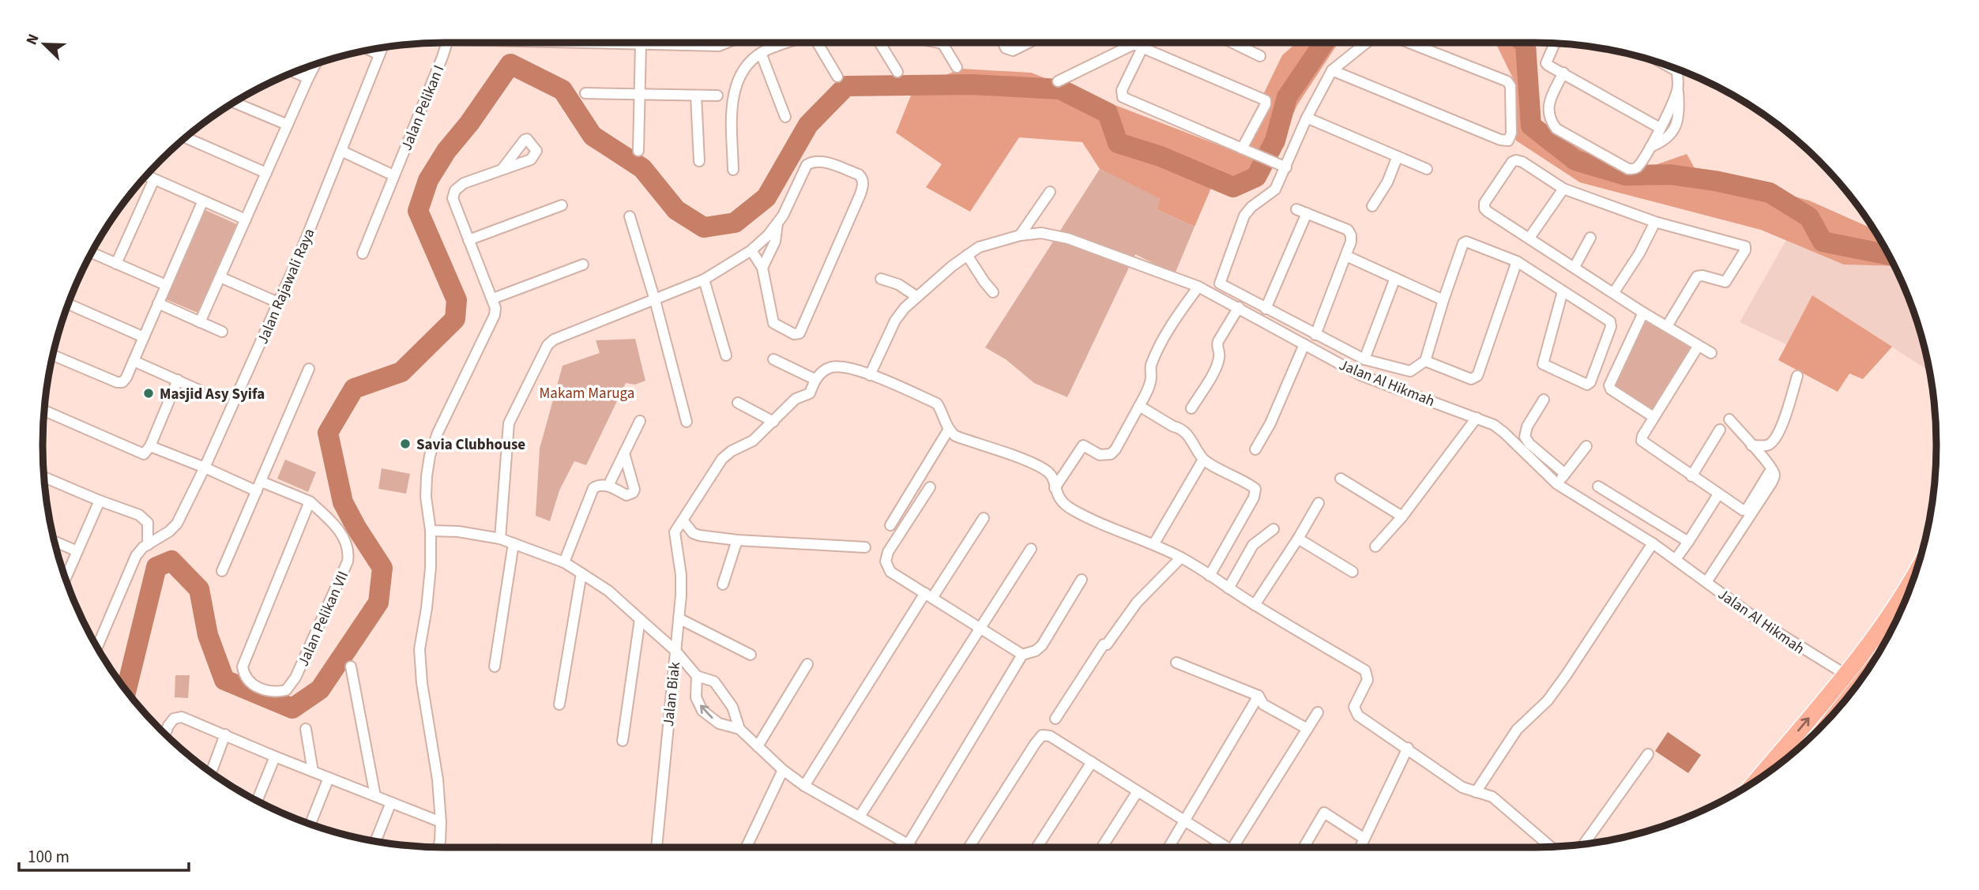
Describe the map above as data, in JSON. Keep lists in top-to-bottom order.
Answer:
{
  "streets": {
    "street": [
      "Jalan Pelikan I",
      "Jalan Rajawali Raya",
      "Jalan Al Hikmah",
      "Jalan Pelikan VII",
      "Jalan Biak"
    ]
  },
  "parks": ["Makam Maruga"],
  "places": ["Masjid Asy Syifa", "Savia Clubhouse"],
  "scale_bar": "100 m",
  "north": "top left"
}
